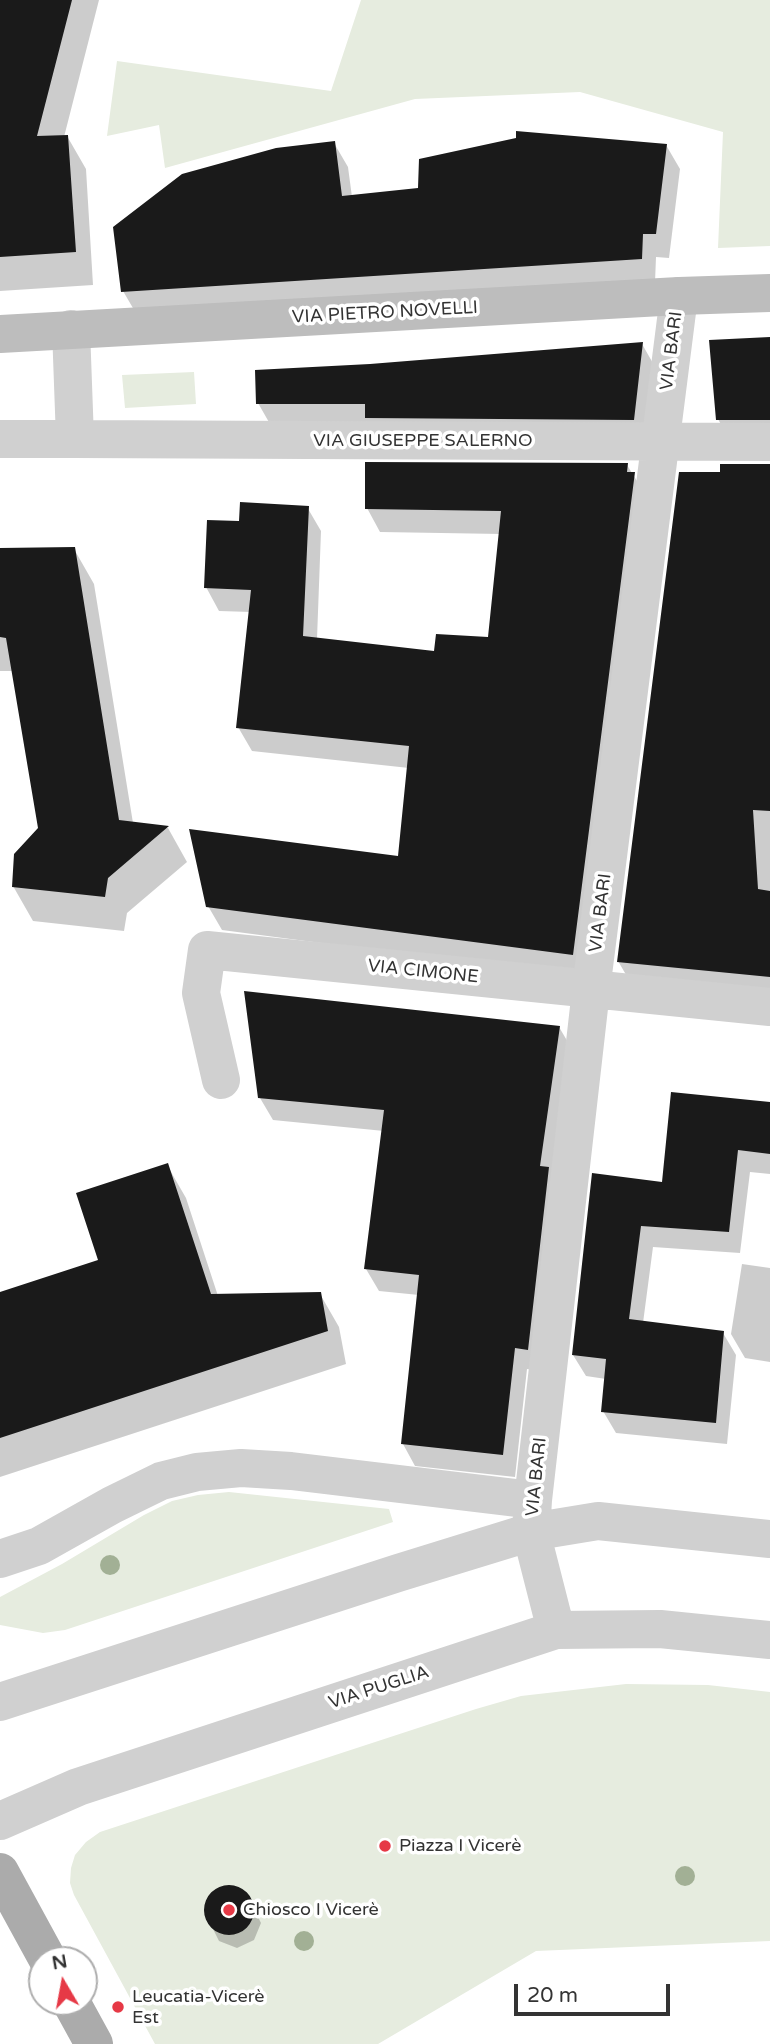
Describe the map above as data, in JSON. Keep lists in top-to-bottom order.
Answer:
{
  "streets": {
    "main road": ["VIA PIETRO NOVELLI"],
    "street": [
      "VIA BARI",
      "VIA GIUSEPPE SALERNO",
      "VIA CIMONE",
      "VIA PUGLIA"
    ]
  },
  "crossings": [
    ["VIA PIETRO NOVELLI", "VIA BARI"],
    ["VIA BARI", "VIA GIUSEPPE SALERNO"],
    ["VIA BARI", "VIA CIMONE"]
  ],
  "places": ["Piazza I Vicerè", "Chiosco I Vicerè", "Leucatia-Vicerè Est"],
  "scale_bar": "20 m",
  "north": "top"
}
